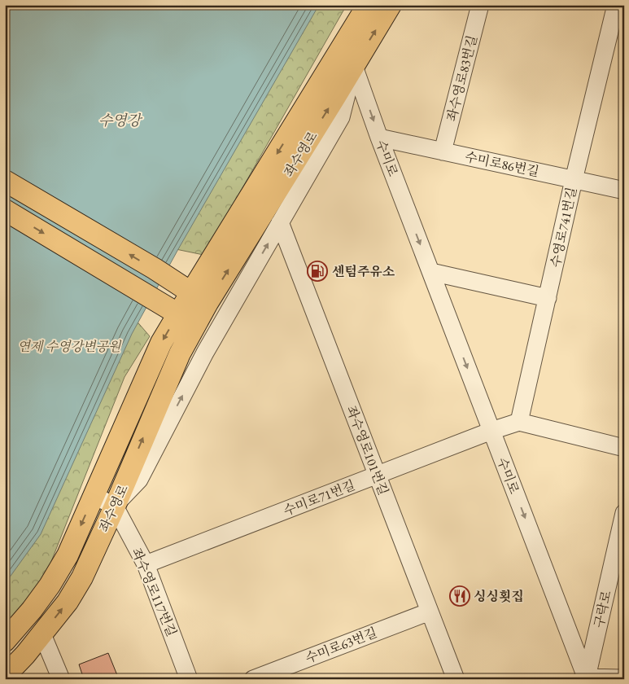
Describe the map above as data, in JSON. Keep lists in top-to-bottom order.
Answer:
{
  "streets": {
    "main road": ["좌수영로"],
    "street": [
      "좌수영로83번길",
      "수미로",
      "수미로86번길",
      "수영로741번길",
      "좌수영로101번길",
      "수미로71번길",
      "좌수영로117번길",
      "구락로",
      "수미로63번길"
    ]
  },
  "crossings": [
    ["좌수영로83번길", "수미로86번길"],
    ["좌수영로", "수미로"],
    ["좌수영로", "좌수영로117번길"],
    ["수미로", "수미로86번길"],
    ["수미로", "수미로71번길"],
    ["수미로", "구락로"],
    ["수미로86번길", "수영로741번길"],
    ["좌수영로101번길", "수미로71번길"],
    ["좌수영로101번길", "수미로63번길"],
    ["수미로71번길", "좌수영로117번길"]
  ],
  "one_way": ["수미로"],
  "water": ["수영강"],
  "parks": ["연제 수영강변공원"],
  "places": {
    "fuel station": ["센텀주유소"],
    "restaurant": ["싱싱횟집"]
  }
}
